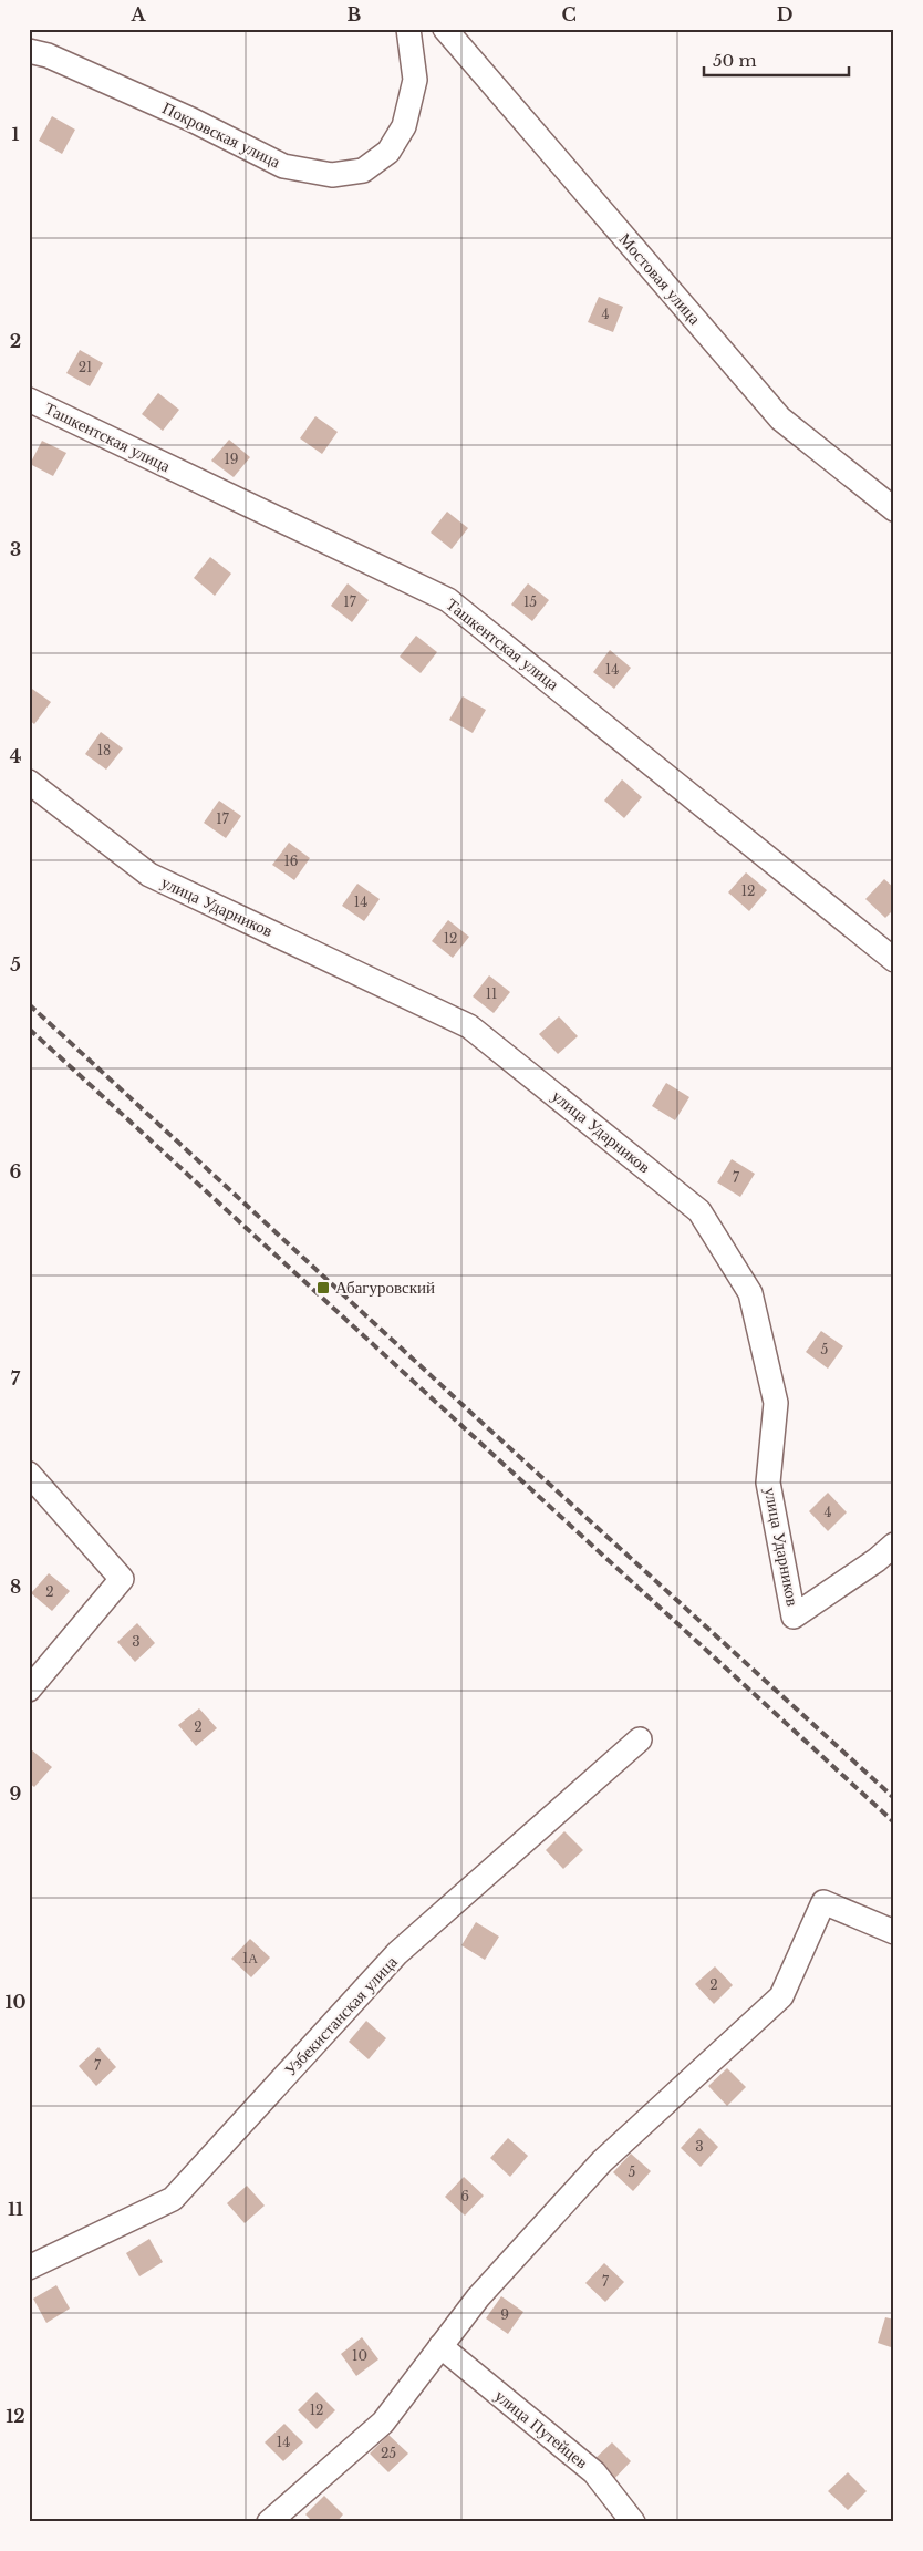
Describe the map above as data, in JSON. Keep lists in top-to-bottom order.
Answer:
{
  "streets": {
    "street": [
      "Покровская улица",
      "Мостовая улица",
      "Ташкентская улица",
      "улица Ударников",
      "Узбекистанская улица",
      "улица Путейцев"
    ]
  },
  "places": {
    "transit": ["Абагуровский"]
  },
  "house_numbers": [
    "4",
    "21",
    "19",
    "17",
    "15",
    "14",
    "18",
    "17",
    "16",
    "12",
    "14",
    "12",
    "11",
    "7",
    "5",
    "4",
    "2",
    "3",
    "2",
    "1А",
    "2",
    "7",
    "3",
    "5",
    "6",
    "7",
    "9",
    "10",
    "12",
    "14",
    "25"
  ],
  "scale_bar": "50 m",
  "grid": {
    "columns": [
      "A",
      "B",
      "C",
      "D"
    ],
    "rows": [
      "1",
      "2",
      "3",
      "4",
      "5",
      "6",
      "7",
      "8",
      "9",
      "10",
      "11",
      "12"
    ]
  }
}
